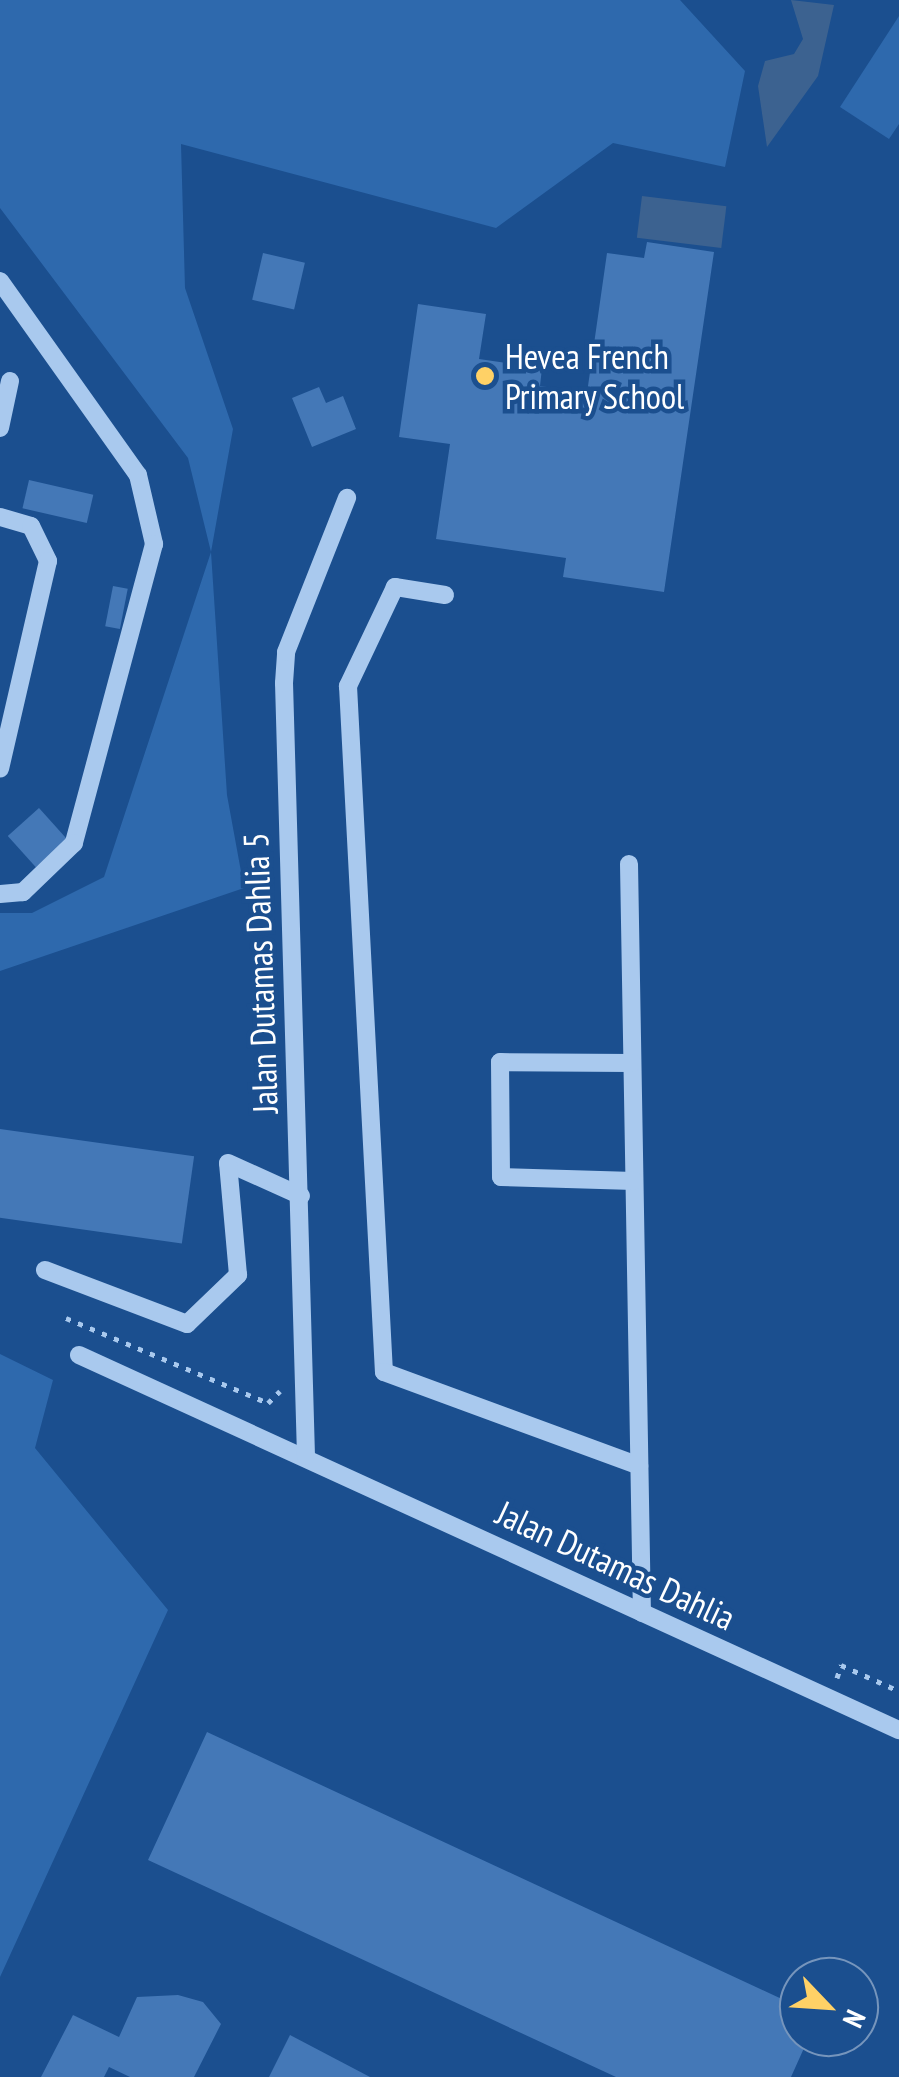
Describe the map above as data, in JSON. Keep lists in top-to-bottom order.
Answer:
{
  "streets": {
    "street": ["Jalan Dutamas Dahlia 5", "Jalan Dutamas Dahlia"]
  },
  "crossings": [
    ["Jalan Dutamas Dahlia 5", "Jalan Dutamas Dahlia"]
  ],
  "places": ["Hevea French Primary School"],
  "north": "bottom right"
}
